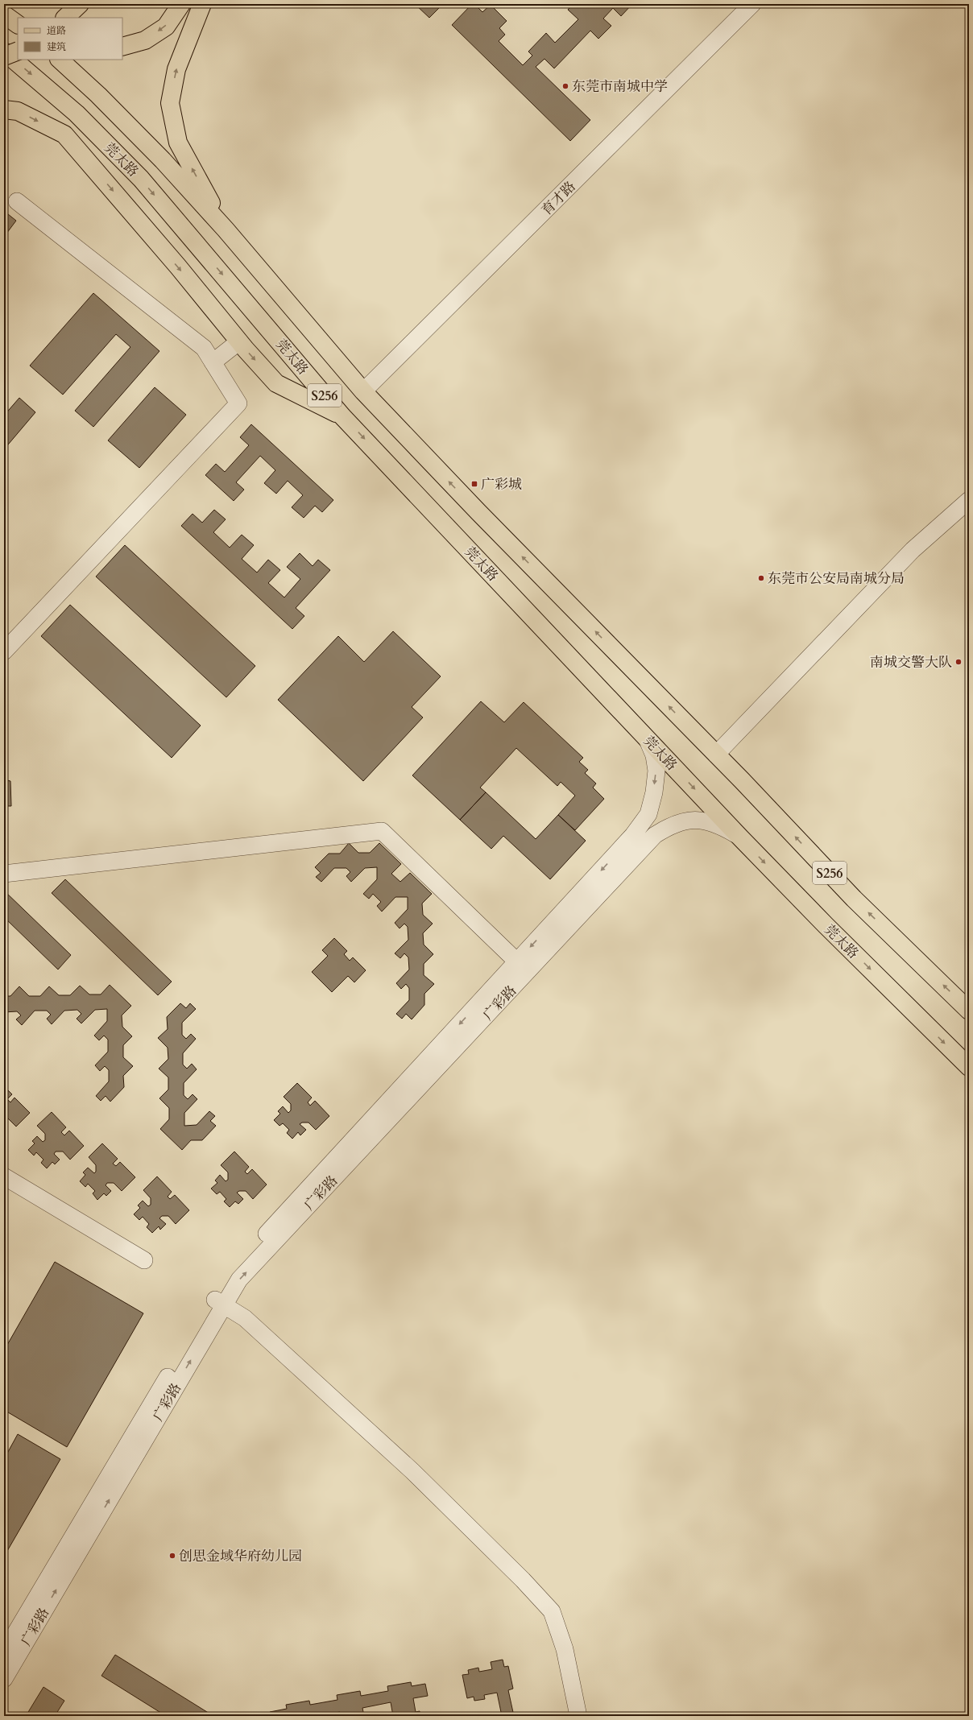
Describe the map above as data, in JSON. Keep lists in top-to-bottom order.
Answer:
{
  "streets": {
    "main road": ["莞太路", "S256"],
    "street": ["育才路", "广彩路"]
  },
  "crossings": [
    ["莞太路", "育才路"],
    ["莞太路", "广彩路"]
  ],
  "places": {
    "other": [
      "东莞市南城中学",
      "东莞市公安局南城分局",
      "南城交警大队",
      "创思金域华府幼儿园"
    ],
    "transit": ["广彩城"]
  },
  "legend": ["道路", "建筑"]
}
